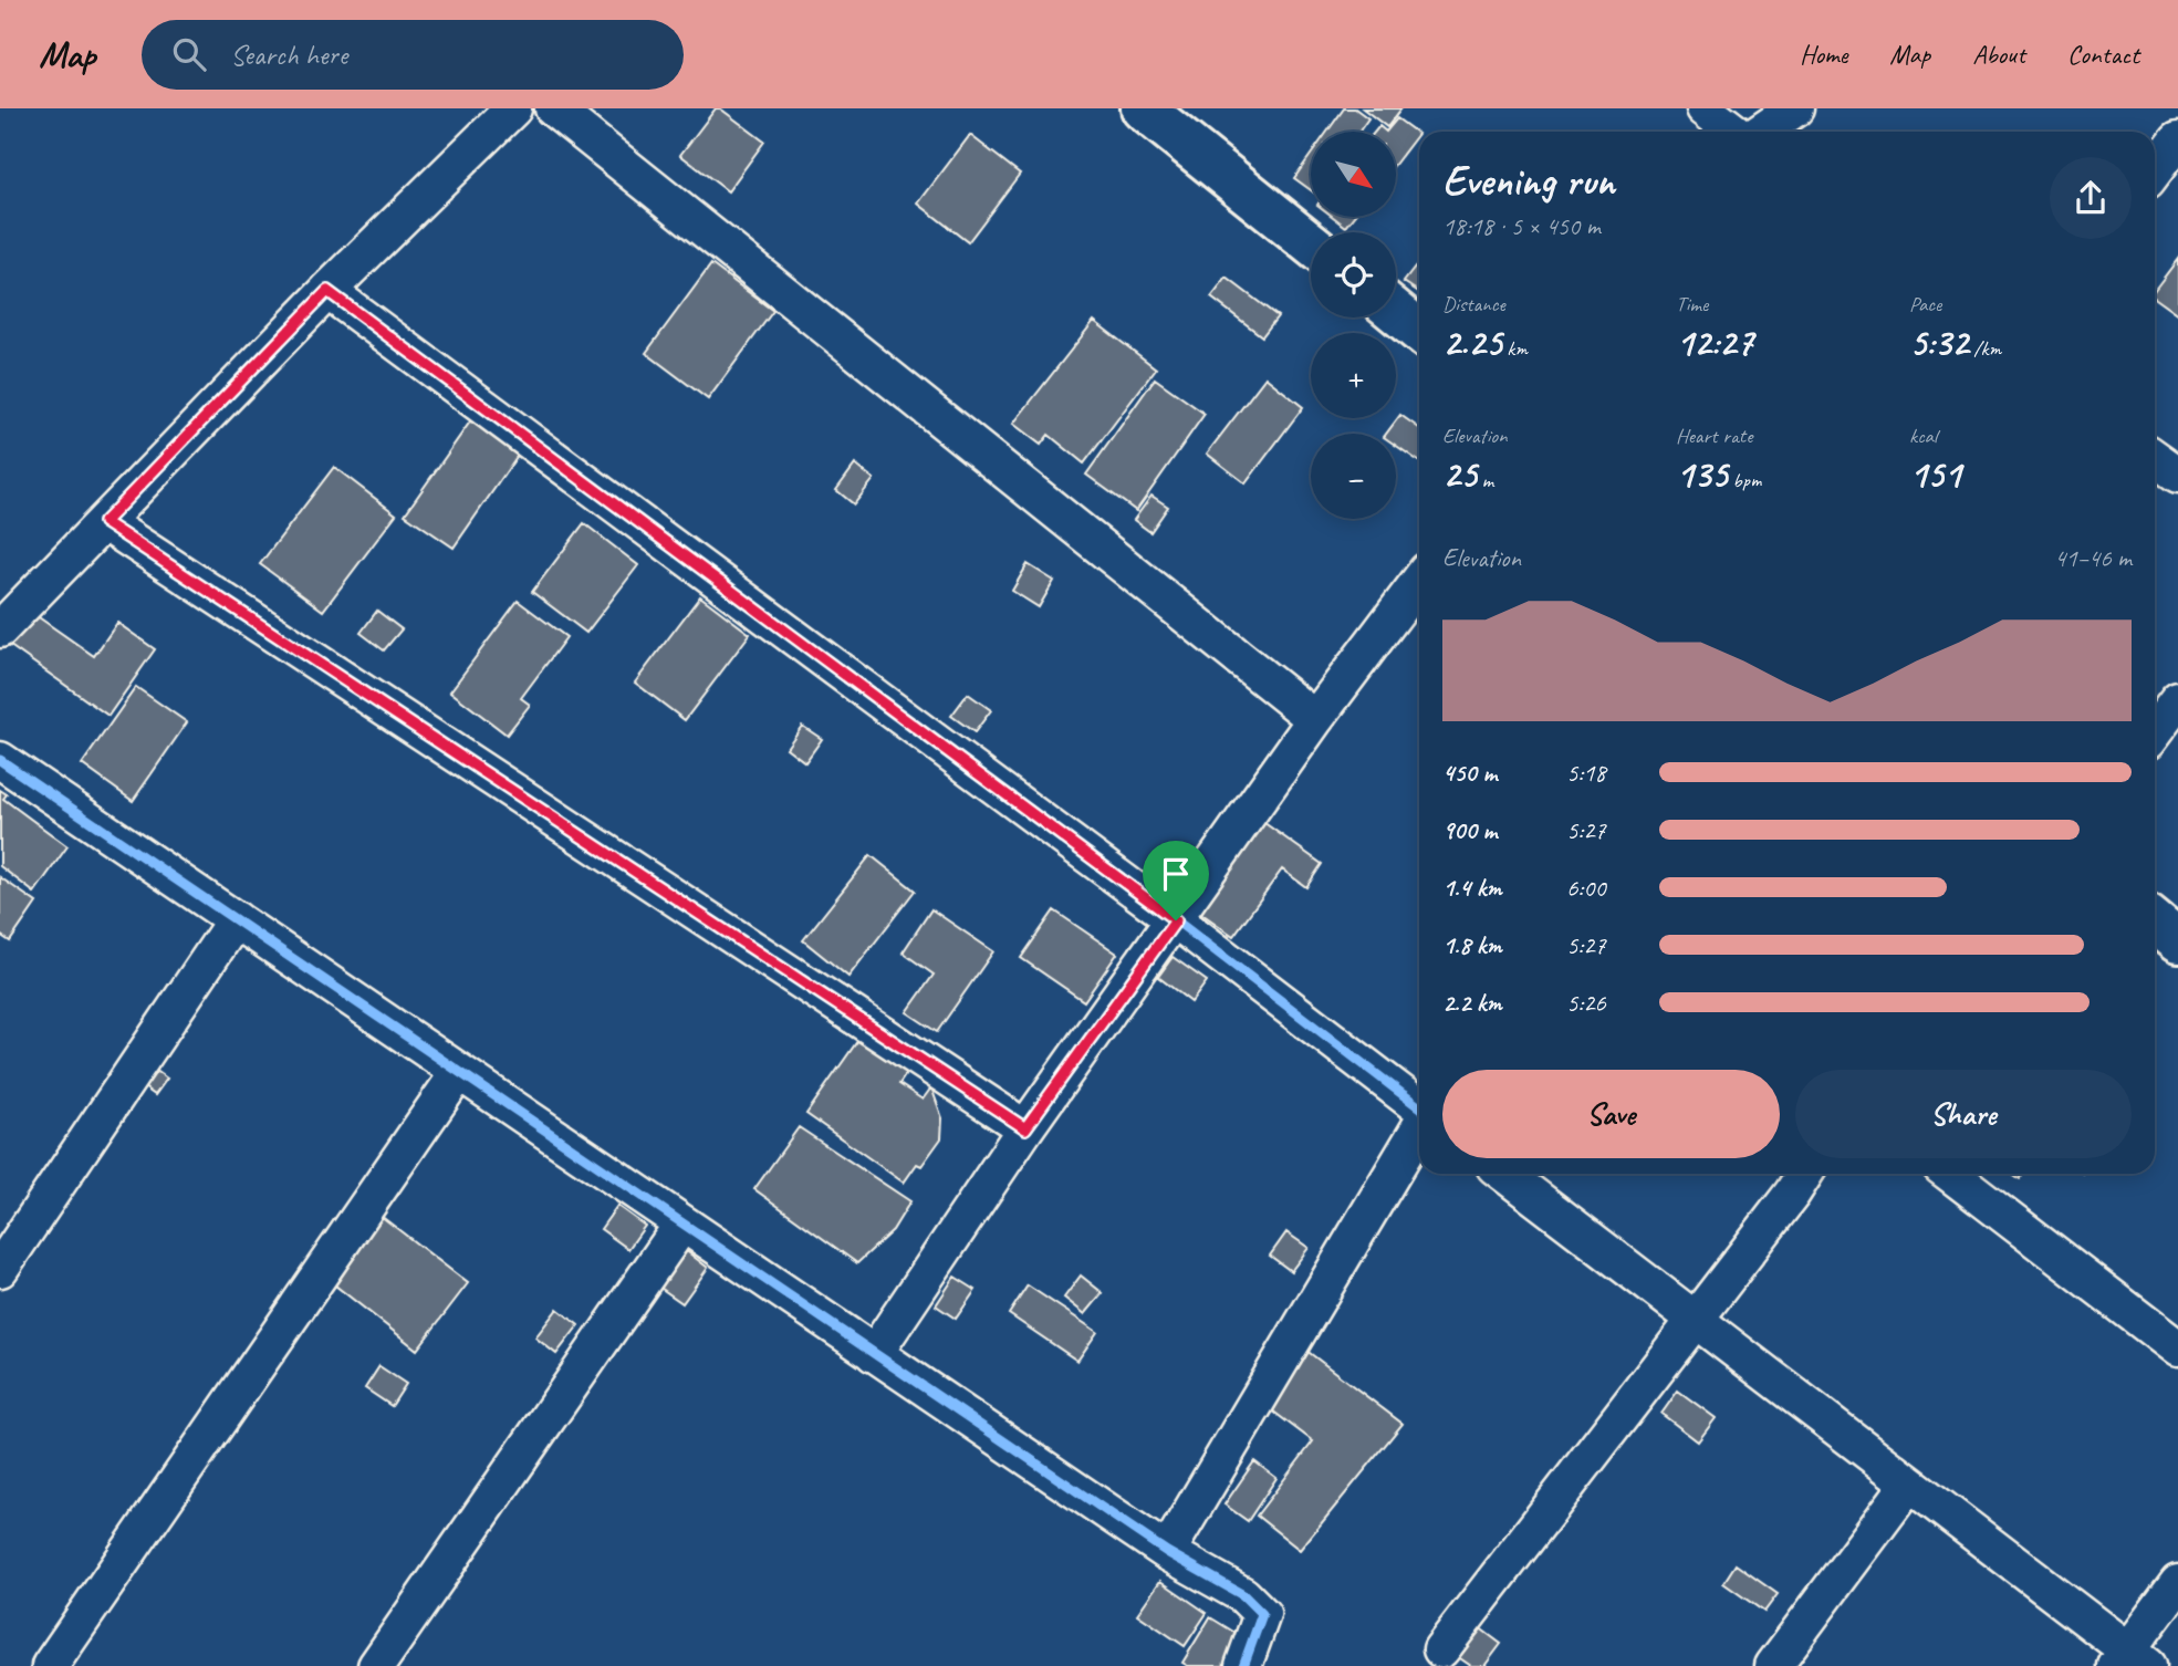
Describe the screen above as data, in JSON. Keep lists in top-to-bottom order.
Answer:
{
  "north": "bottom right",
  "page": {
    "header": "Map",
    "search": "Search here",
    "nav": [
      "Home",
      "Map",
      "About",
      "Contact"
    ],
    "map_buttons": ["+", "−"],
    "heading": ["Evening run", "18:18 · 5 × 450 m"],
    "stats": [
      ["Distance", "2.25 km"],
      ["Time", "12:27"],
      ["Pace", "5:32 /km"],
      ["Elevation", "25 m"],
      ["Heart rate", "135 bpm"],
      ["kcal", "151"]
    ],
    "chart": ["Elevation", "41–46 m"],
    "list": [
      {
        "name": "450 m",
        "note": "5:18"
      },
      {
        "name": "900 m",
        "note": "5:27"
      },
      {
        "name": "1.4 km",
        "note": "6:00"
      },
      {
        "name": "1.8 km",
        "note": "5:27"
      },
      {
        "name": "2.2 km",
        "note": "5:26"
      }
    ],
    "buttons": ["Save", "Share"]
  }
}
